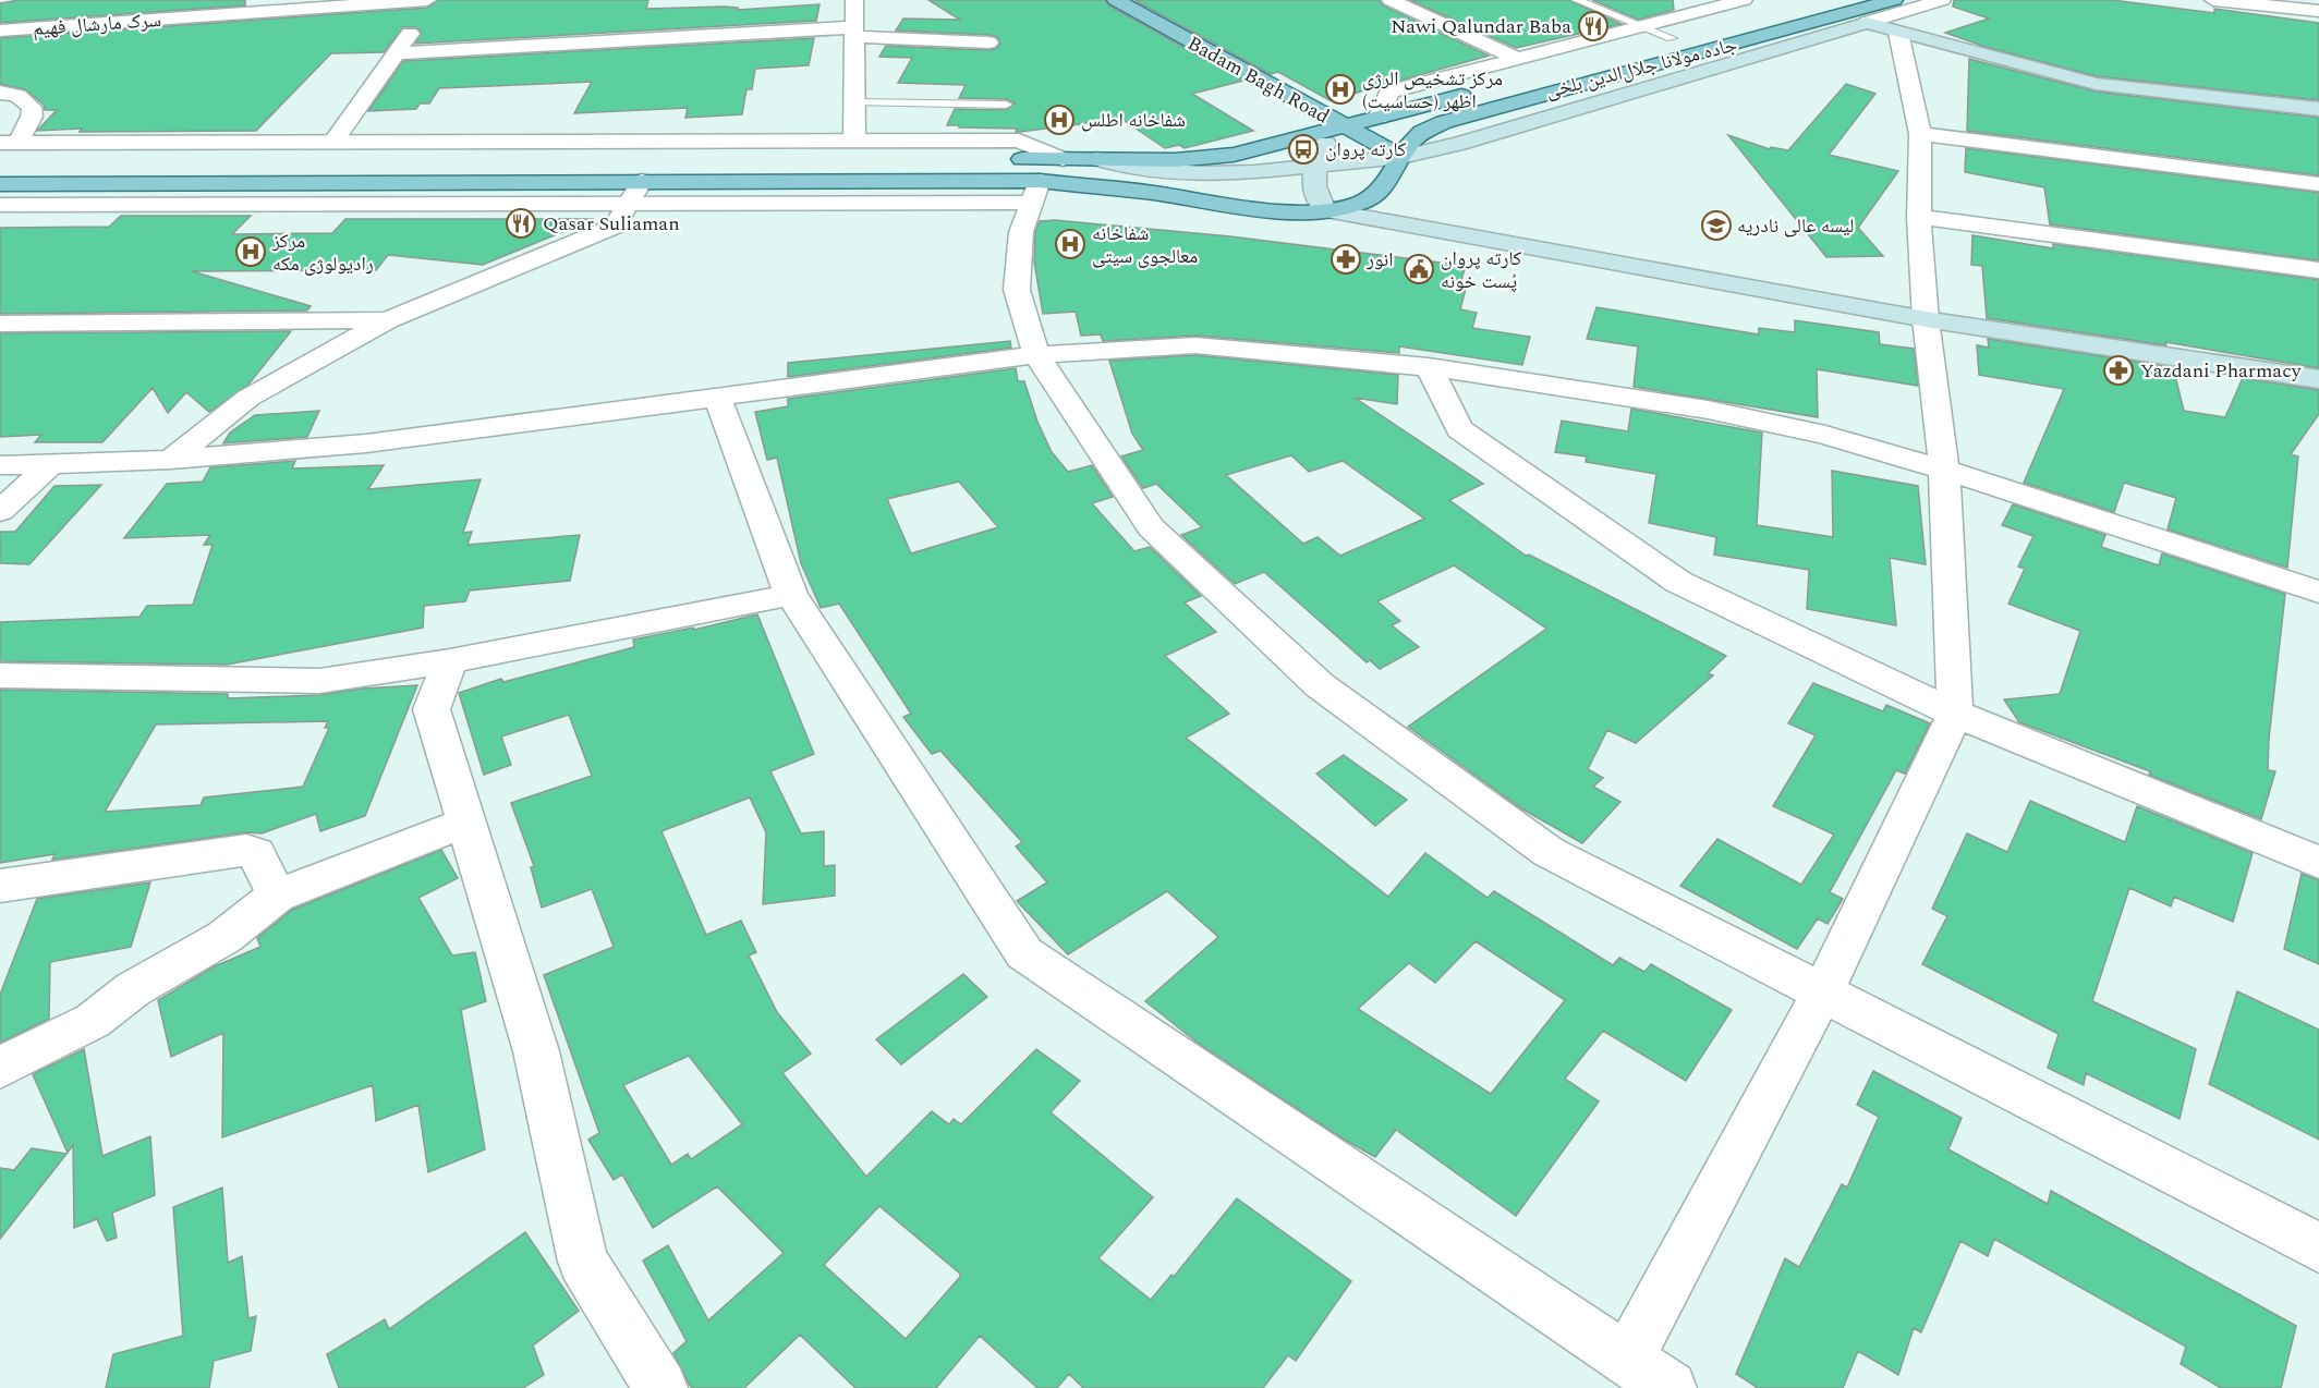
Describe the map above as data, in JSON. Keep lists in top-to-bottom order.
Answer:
{
  "streets": {
    "main road": ["جاده مولانا جلال‌الدین بلخی", "Badam Bagh Road"],
    "street": ["سرک مارشال فهیم"]
  },
  "crossings": [
    ["جاده مولانا جلال‌الدین بلخی", "Badam Bagh Road"]
  ],
  "places": {
    "restaurant": ["Nawi Qalundar Baba", "Qasar Suliaman"],
    "hospital": [
      "مرکز تشخیص الرژی (حساسیت) اظهر",
      "شفاخانه اطلس",
      "شفاخانه معالجوی سیتی",
      "مرکز رادیولوژی مکه"
    ],
    "bus stop": ["کارته پروان"],
    "school or university": ["لیسه عالی نادریه"],
    "pharmacy": ["انور", "Yazdani Pharmacy"],
    "public building": ["کارته پروان پُست خونه"]
  }
}
